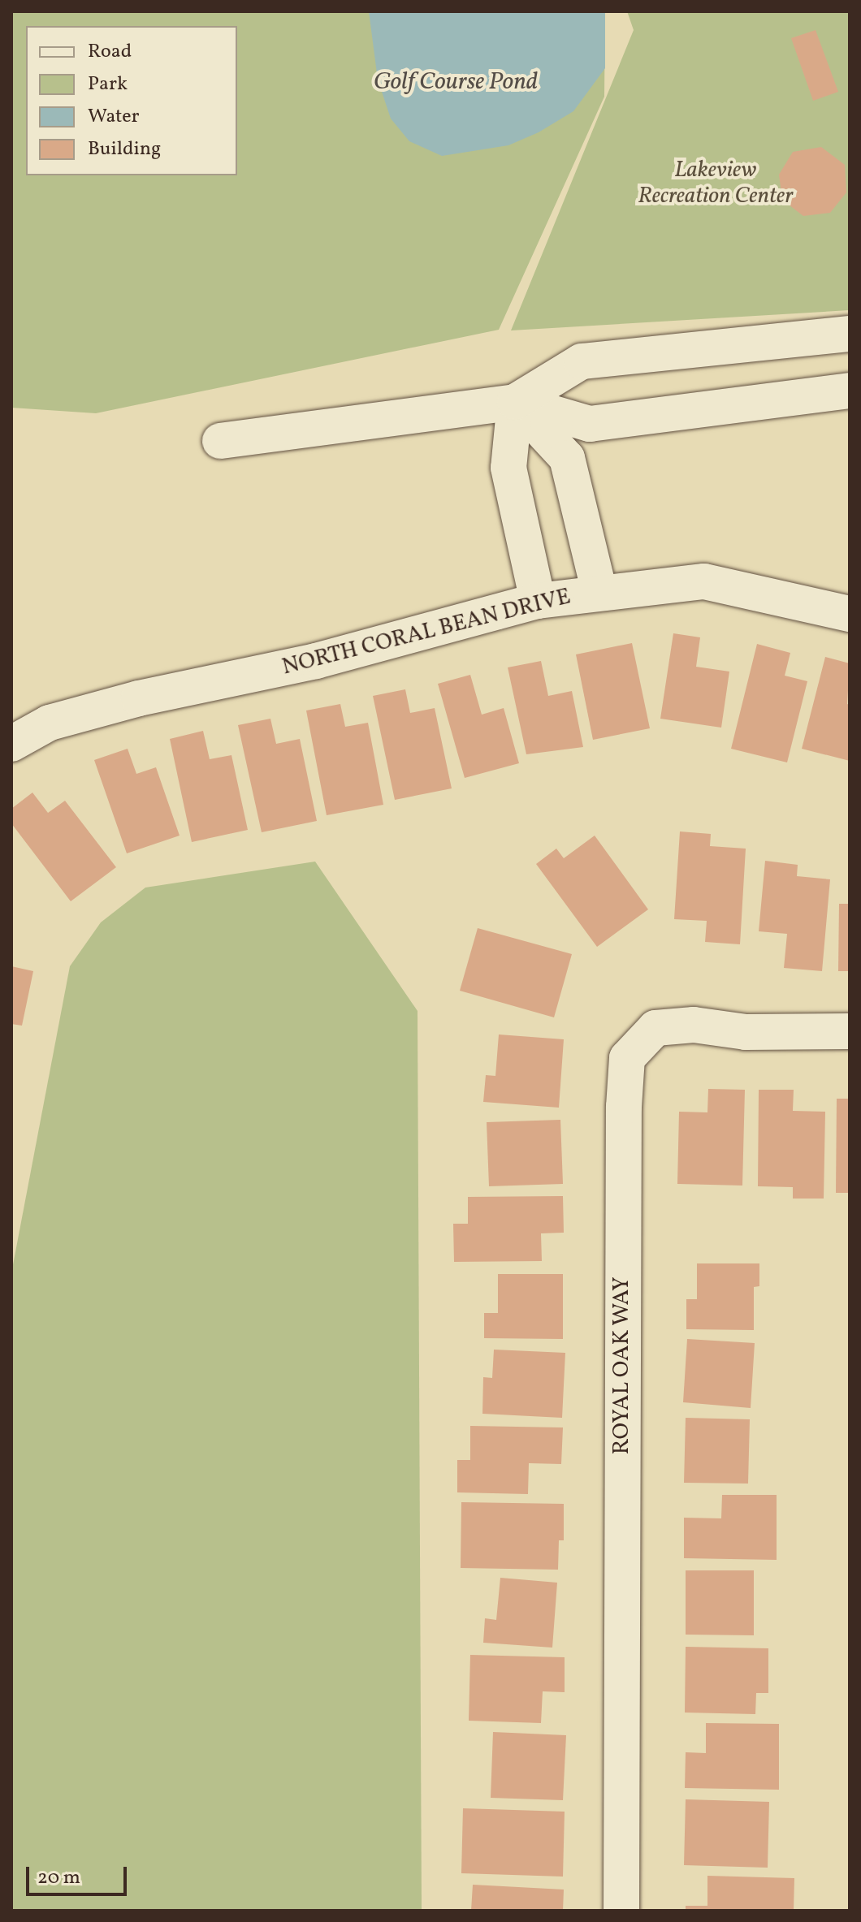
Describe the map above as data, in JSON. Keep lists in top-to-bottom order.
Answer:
{
  "streets": {
    "street": ["NORTH CORAL BEAN DRIVE", "ROYAL OAK WAY"]
  },
  "water": ["Golf Course Pond"],
  "parks": ["Lakeview Recreation Center"],
  "legend": [
    "Road",
    "Park",
    "Water",
    "Building"
  ],
  "scale_bar": "20 m"
}
